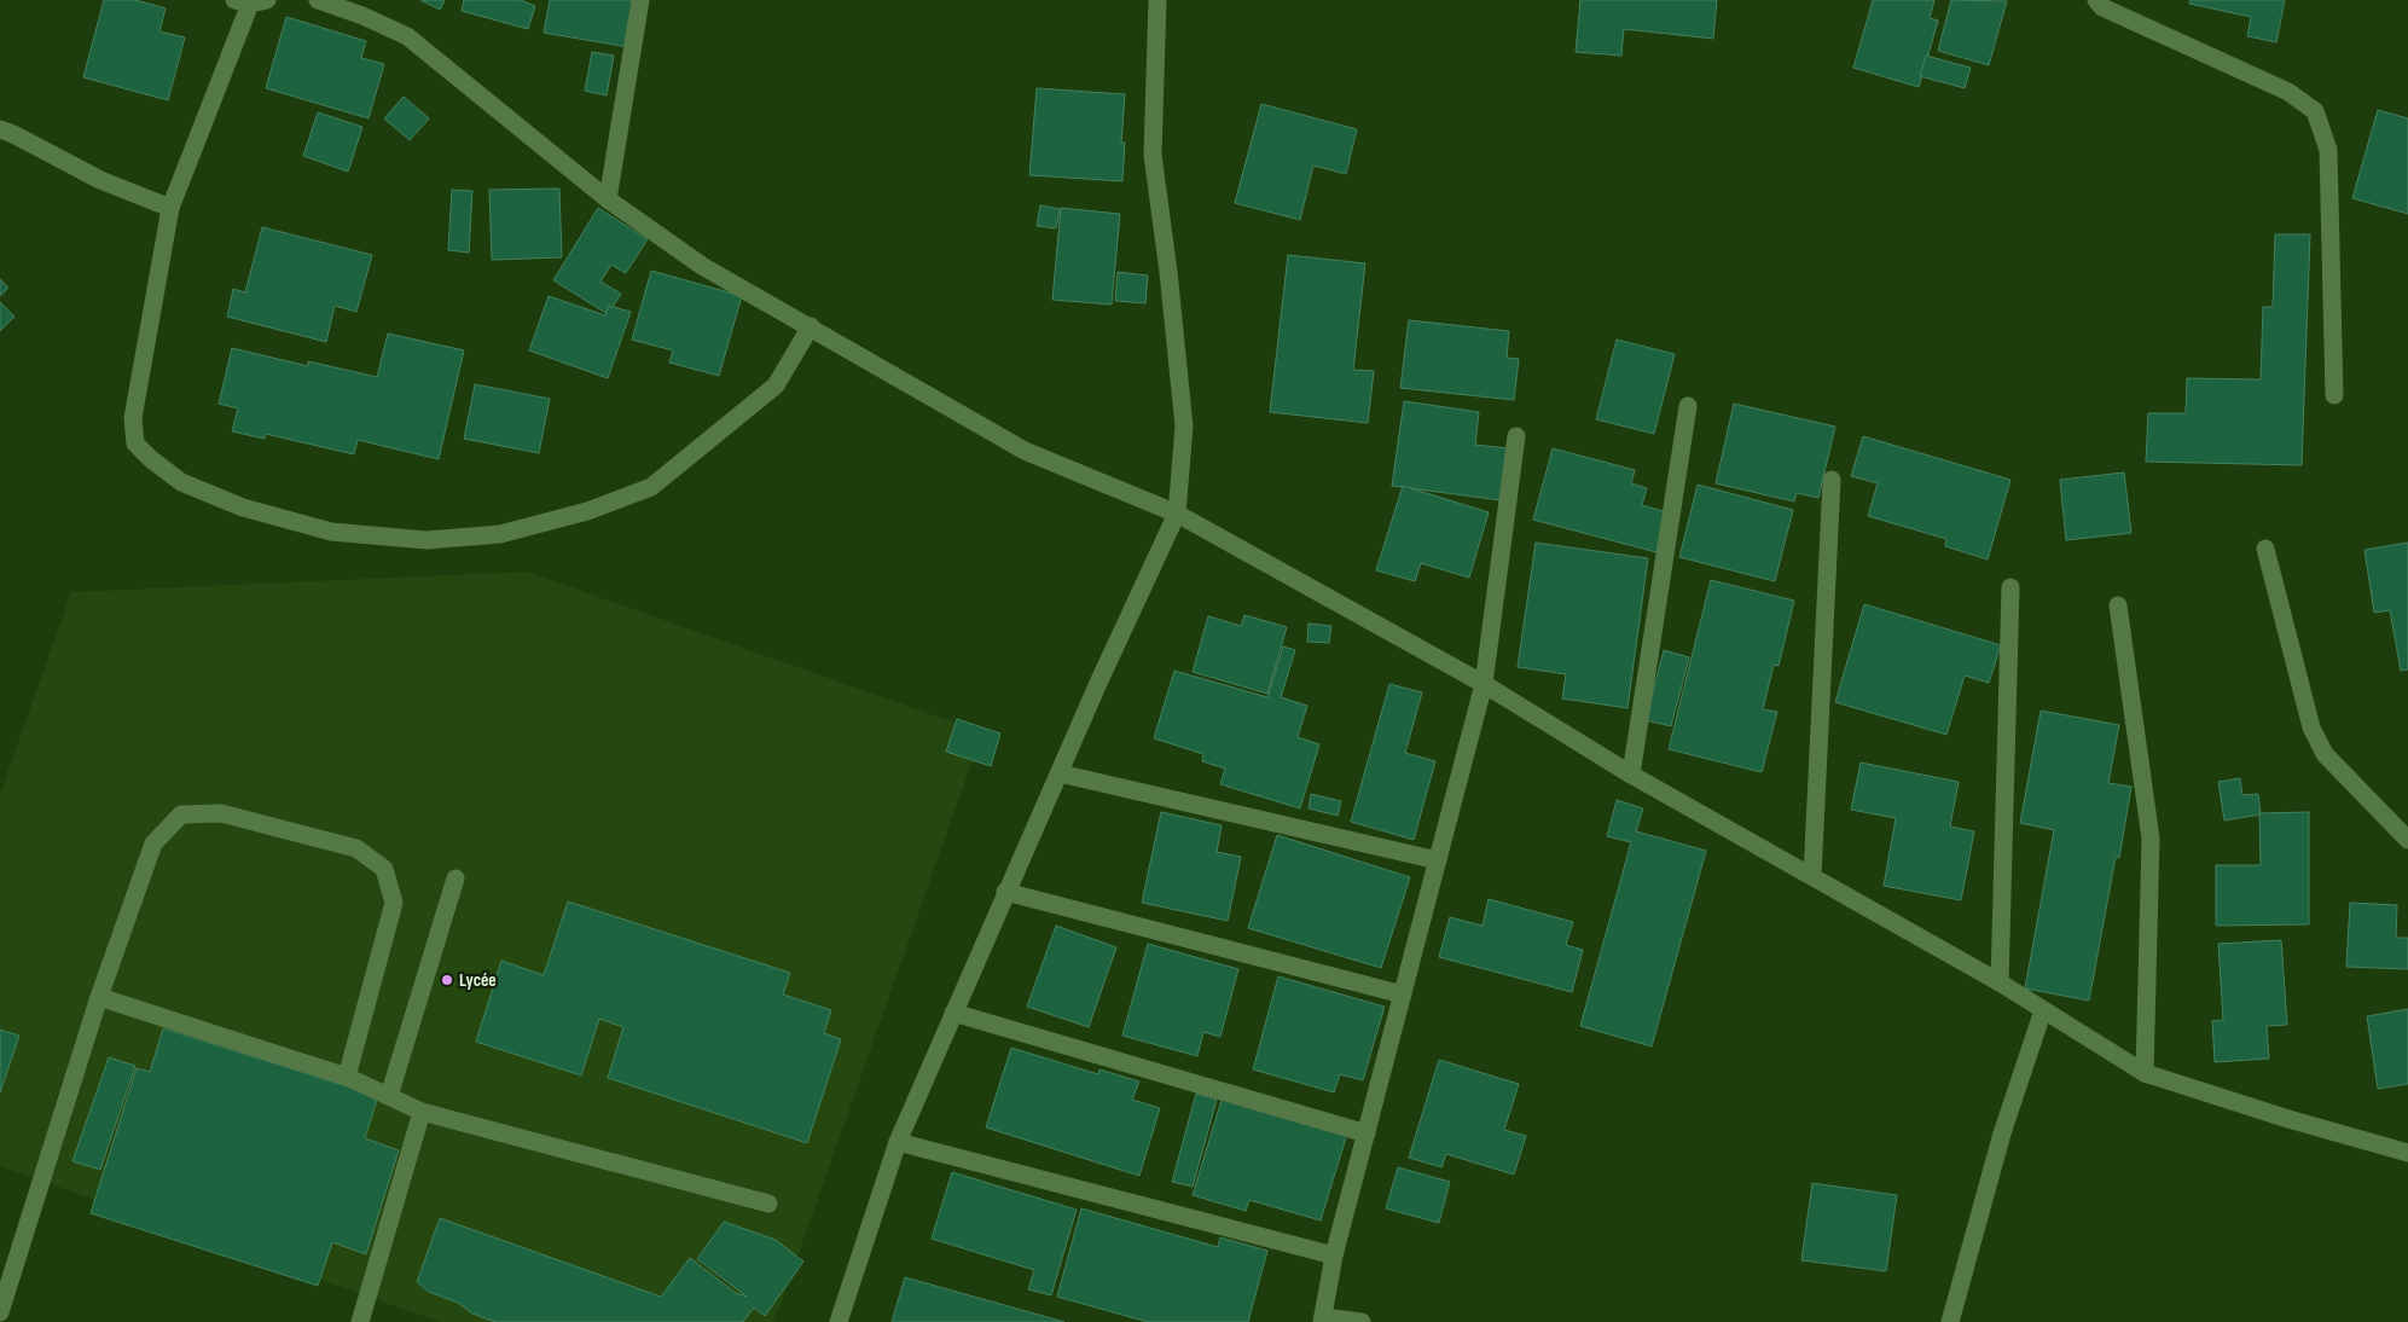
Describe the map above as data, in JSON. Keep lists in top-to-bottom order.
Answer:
{
  "places": ["Lycée"]
}
